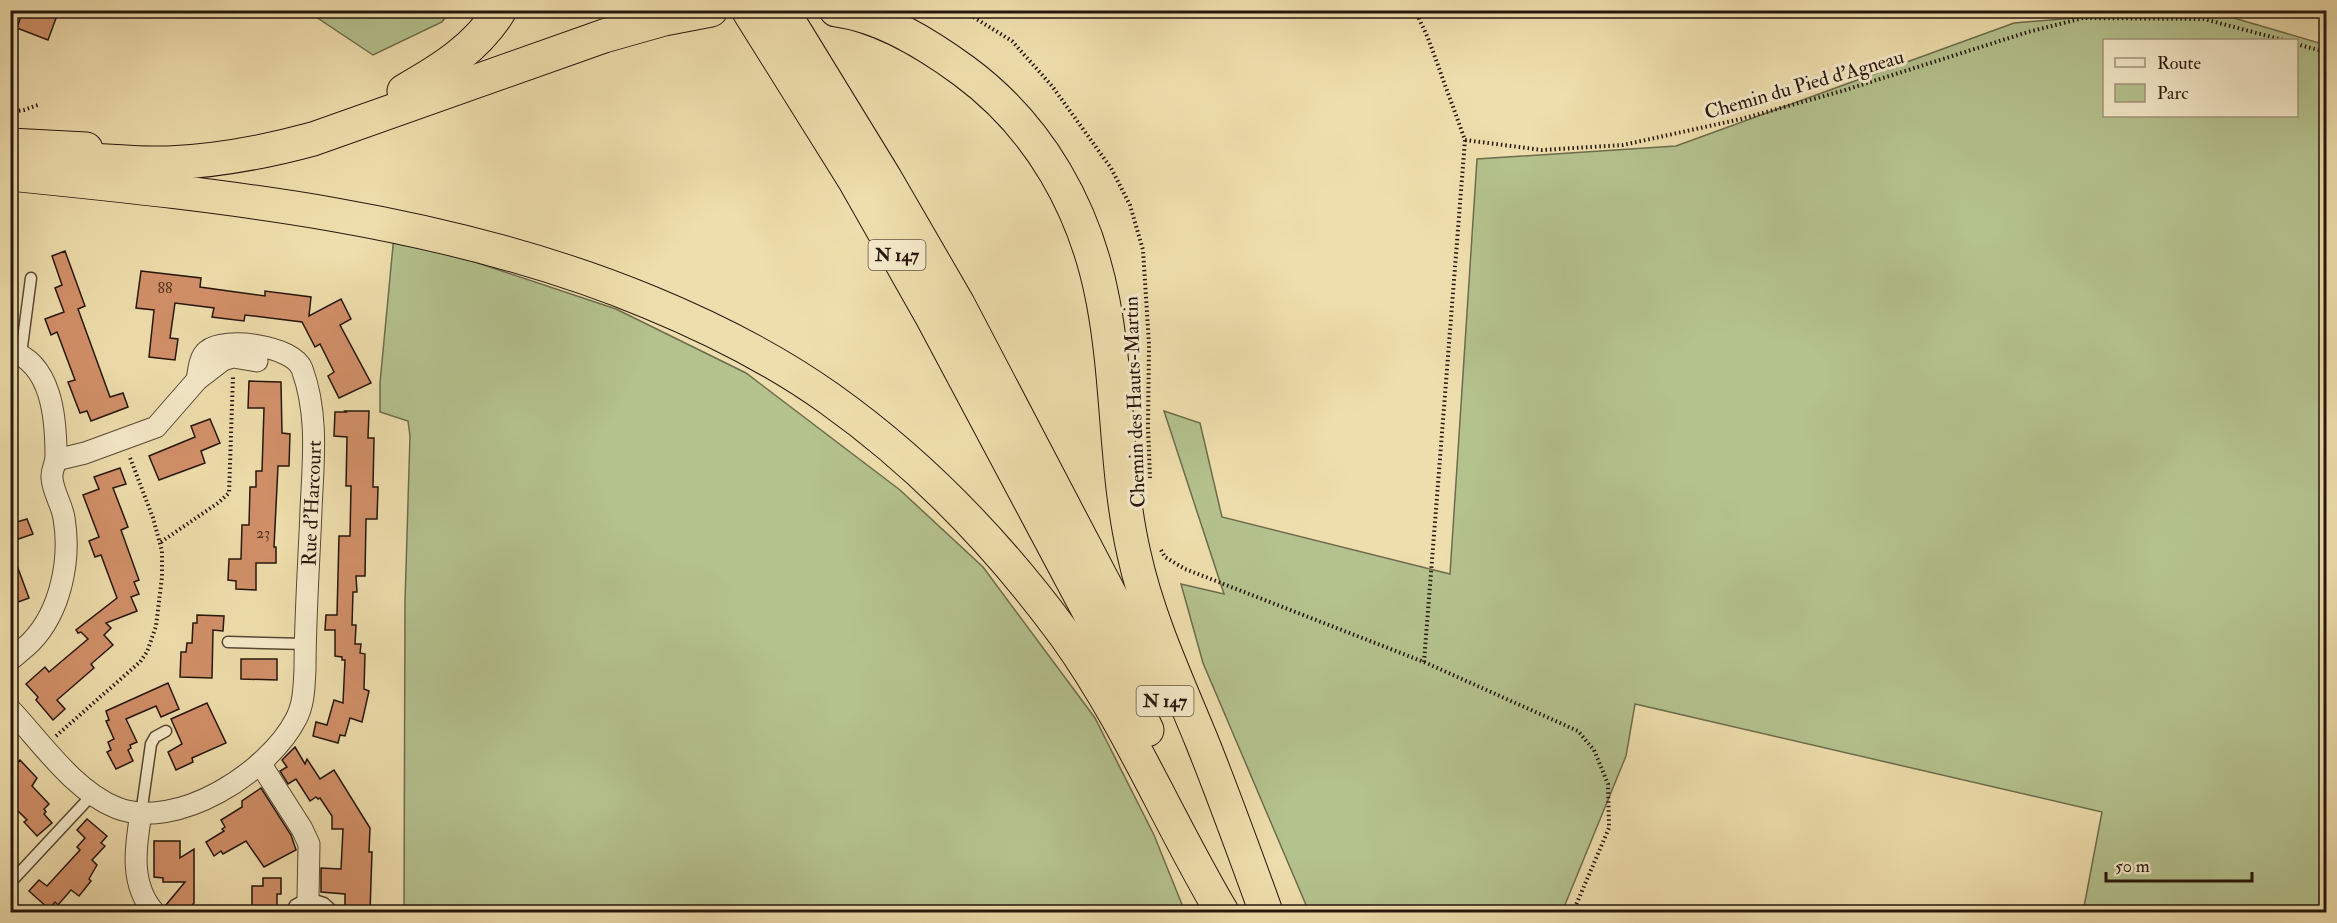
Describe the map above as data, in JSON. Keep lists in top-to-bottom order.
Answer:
{
  "streets": {
    "highway": ["N 147"],
    "street": ["Rue d'Harcourt"],
    "path": ["Chemin du Pied d’Agneau", "Chemin des Hauts-Martin"]
  },
  "house_numbers": ["88", "23"],
  "legend": ["Route", "Parc"],
  "scale_bar": "50 m"
}
